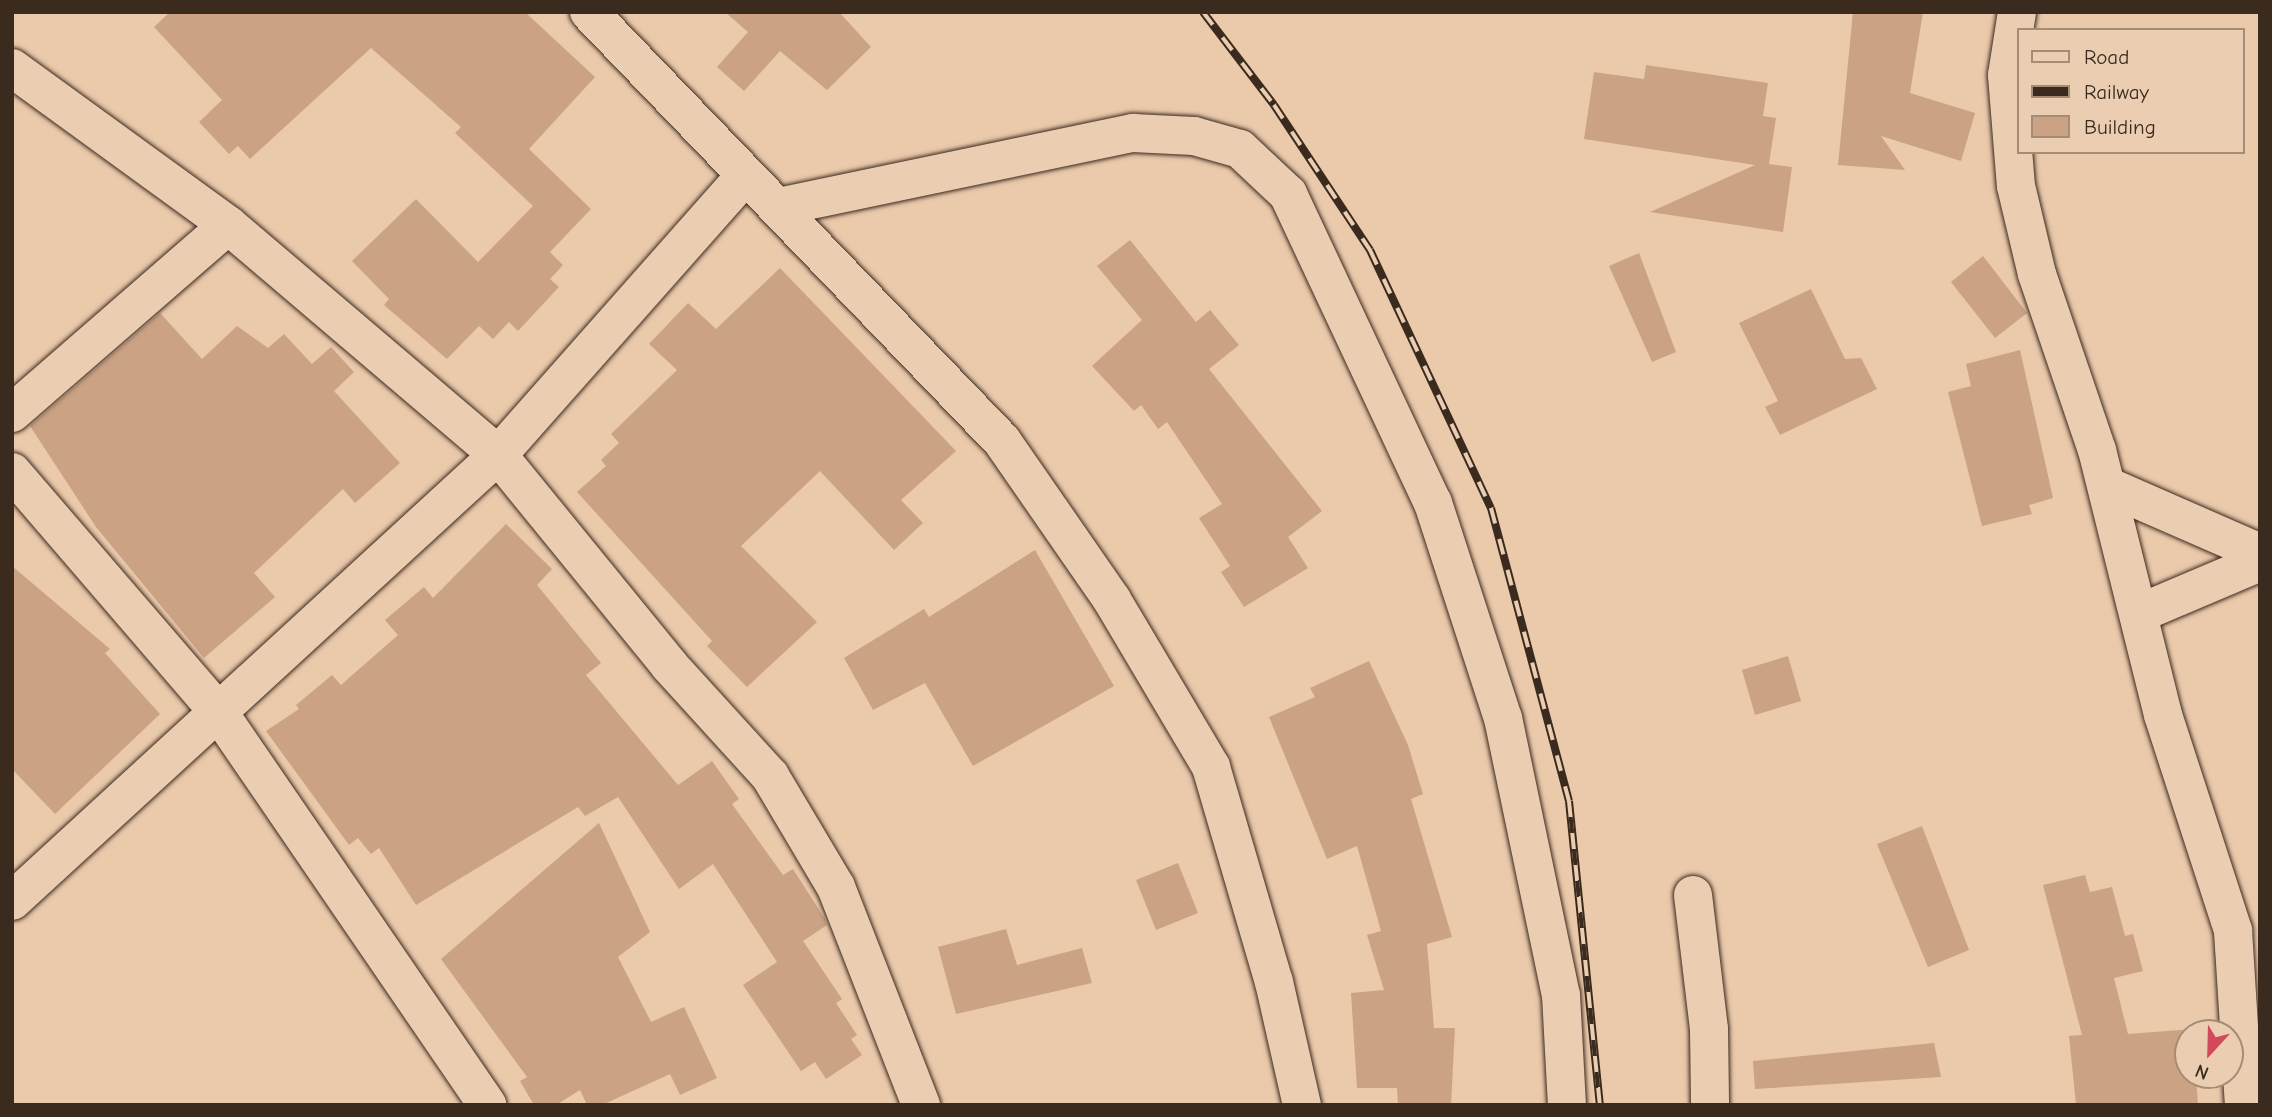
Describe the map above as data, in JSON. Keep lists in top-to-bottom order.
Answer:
{
  "legend": ["Road", "Railway", "Building"],
  "north": "bottom"
}
